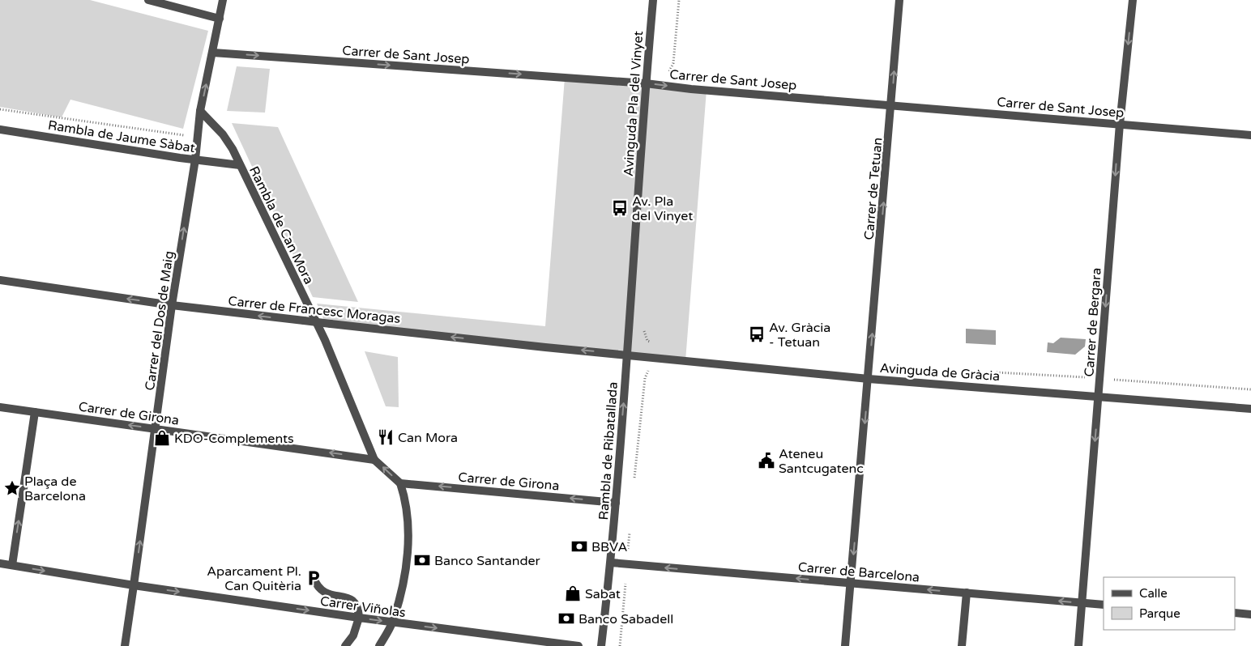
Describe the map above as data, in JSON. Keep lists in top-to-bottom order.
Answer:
{
  "streets": {
    "street": [
      "Carrer de Sant Josep",
      "Avinguda Pla del Vinyet",
      "Rambla de Jaume Sàbat",
      "Carrer de Tetuan",
      "Rambla de Can Mora",
      "Carrer de Francesc Moragas",
      "Carrer del Dos de Maig",
      "Carrer de Bergara",
      "Avinguda de Gràcia",
      "Carrer de Girona",
      "Rambla de Ribatallada",
      "Carrer de Barcelona",
      "Carrer Viñolas"
    ]
  },
  "crossings": [
    ["Carrer de Sant Josep", "Avinguda Pla del Vinyet"],
    ["Carrer de Sant Josep", "Carrer de Tetuan"],
    ["Carrer de Sant Josep", "Carrer del Dos de Maig"],
    ["Carrer de Sant Josep", "Carrer de Bergara"],
    ["Avinguda Pla del Vinyet", "Carrer de Francesc Moragas"],
    ["Avinguda Pla del Vinyet", "Avinguda de Gràcia"],
    ["Avinguda Pla del Vinyet", "Rambla de Ribatallada"],
    ["Rambla de Jaume Sàbat", "Rambla de Can Mora"],
    ["Rambla de Jaume Sàbat", "Carrer del Dos de Maig"],
    ["Carrer de Tetuan", "Avinguda de Gràcia"],
    ["Carrer de Tetuan", "Carrer de Barcelona"],
    ["Rambla de Can Mora", "Carrer del Dos de Maig"],
    ["Rambla de Can Mora", "Carrer de Girona"],
    ["Carrer de Francesc Moragas", "Carrer del Dos de Maig"],
    ["Carrer de Francesc Moragas", "Avinguda de Gràcia"],
    ["Carrer de Francesc Moragas", "Rambla de Ribatallada"],
    ["Carrer del Dos de Maig", "Carrer de Girona"],
    ["Carrer del Dos de Maig", "Carrer Viñolas"],
    ["Carrer de Bergara", "Avinguda de Gràcia"],
    ["Carrer de Bergara", "Carrer de Barcelona"],
    ["Avinguda de Gràcia", "Rambla de Ribatallada"],
    ["Carrer de Girona", "Rambla de Ribatallada"],
    ["Rambla de Ribatallada", "Carrer de Barcelona"]
  ],
  "one_way": [
    "Carrer de Sant Josep",
    "Carrer de Francesc Moragas",
    "Carrer del Dos de Maig",
    "Carrer de Bergara",
    "Carrer de Girona",
    "Rambla de Ribatallada",
    "Carrer de Barcelona",
    "Carrer Viñolas"
  ],
  "places": {
    "bus stop": ["Av. Pla del Vinyet", "Av. Gràcia - Tetuan"],
    "restaurant": ["Can Mora"],
    "shop": ["KDO-Complements", "Sabat"],
    "public building": ["Ateneu Santcugatenc"],
    "place": ["Plaça de Barcelona"],
    "bank": ["BBVA", "Banco Santander", "Banco Sabadell"],
    "parking": ["Aparcament Pl. Can Quitèria"]
  },
  "legend": ["Calle", "Parque"]
}
